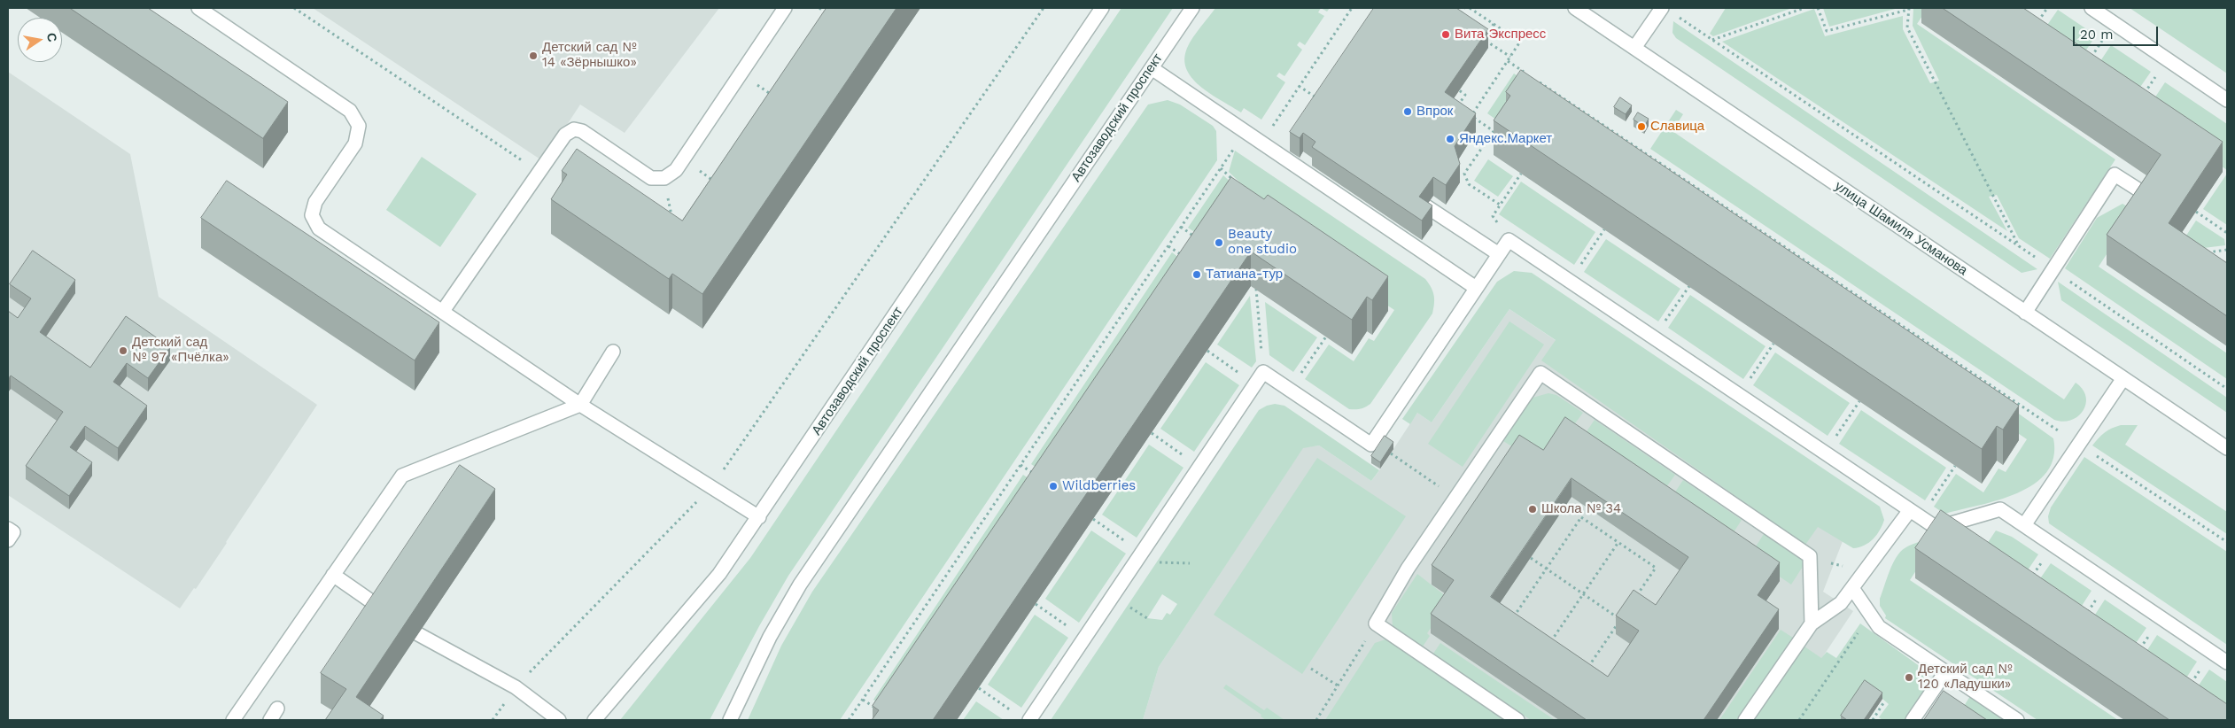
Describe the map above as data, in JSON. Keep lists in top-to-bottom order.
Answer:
{
  "streets": {
    "street": ["Автозаводский проспект", "улица Шамиля Усманова"]
  },
  "places": [
    "Вита Экспресс",
    "Детский сад № 14 «Зёрнышко»",
    "Впрок",
    "Славица",
    "Яндекс.Маркет",
    "Beauty one studio",
    "Татиана-тур",
    "Детский сад № 97 «Пчёлка»",
    "Wildberries",
    "Школа № 34",
    "Детский сад № 120 «Ладушки»"
  ],
  "scale_bar": "20 m",
  "north": "right"
}
